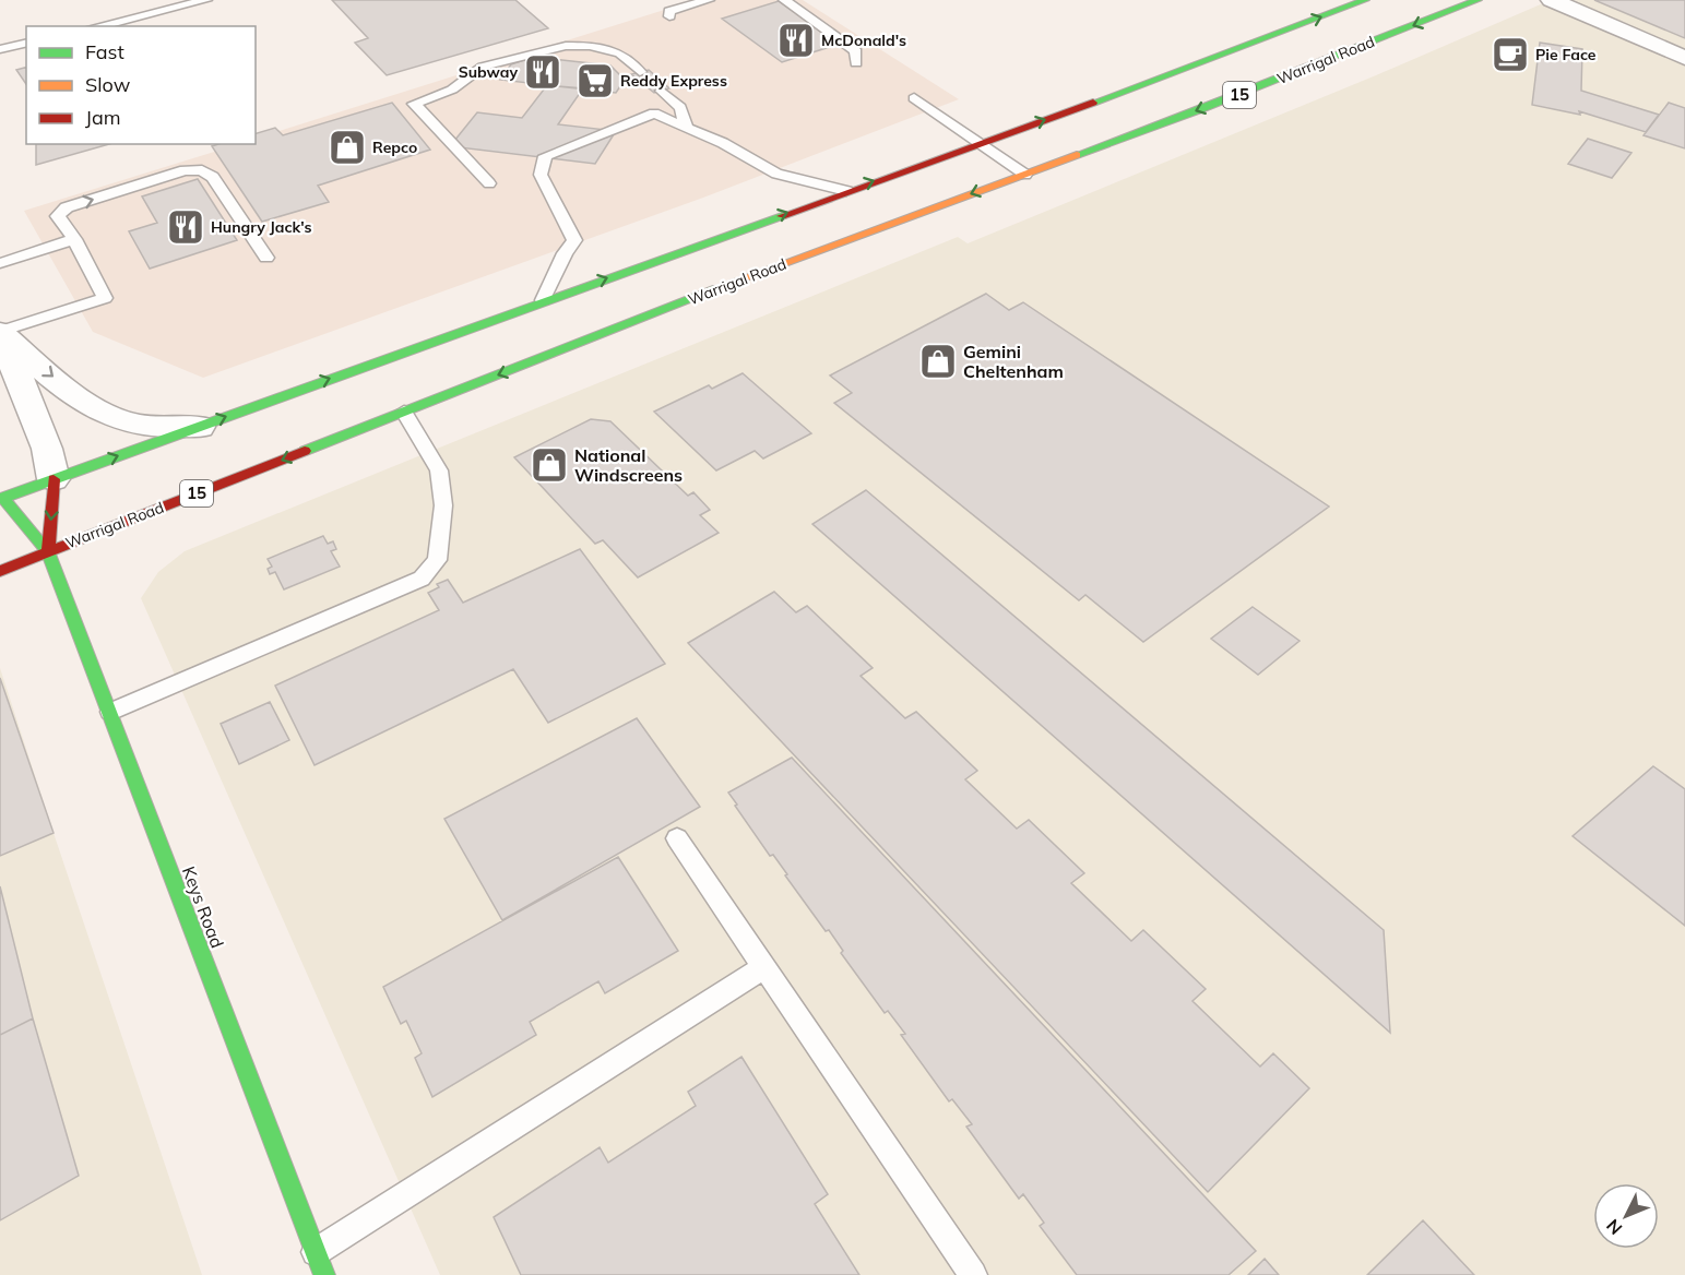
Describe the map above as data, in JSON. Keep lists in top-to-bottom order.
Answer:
{
  "streets": {
    "main road": ["Warrigal Road", "15", "Keys Road"]
  },
  "crossings": [
    ["Warrigal Road", "Keys Road"]
  ],
  "places": {
    "restaurant": ["McDonald's", "Subway", "Hungry Jack's"],
    "cafe": ["Pie Face"],
    "supermarket": ["Reddy Express"],
    "shop": ["Repco", "Gemini Cheltenham", "National Windscreens"]
  },
  "legend": ["Fast", "Slow", "Jam"],
  "north": "bottom left"
}
